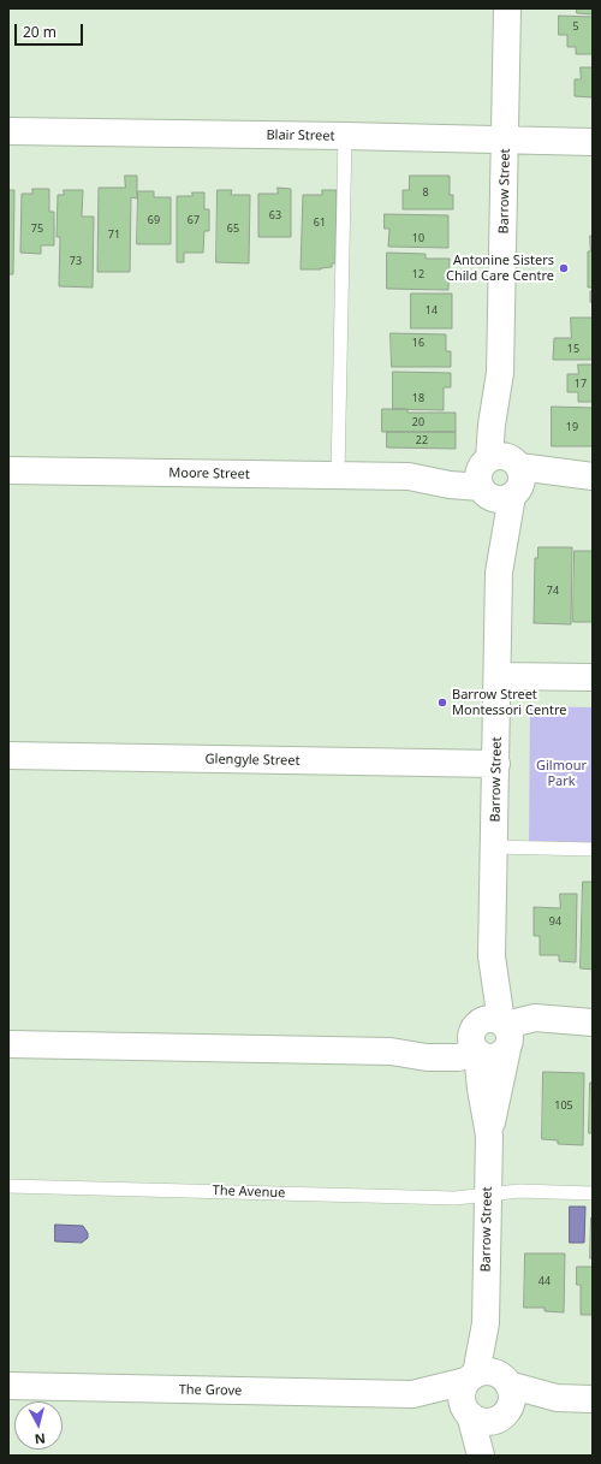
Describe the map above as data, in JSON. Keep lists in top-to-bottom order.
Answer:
{
  "streets": {
    "street": [
      "Blair Street",
      "Barrow Street",
      "Moore Street",
      "Glengyle Street",
      "The Grove"
    ],
    "lane": ["The Avenue"]
  },
  "crossings": [
    ["Blair Street", "Barrow Street"],
    ["Barrow Street", "Moore Street"],
    ["Barrow Street", "Glengyle Street"],
    ["Barrow Street", "The Avenue"],
    ["Barrow Street", "The Grove"]
  ],
  "parks": ["Gilmour Park"],
  "places": ["Antonine Sisters Child Care Centre", "Barrow Street Montessori Centre"],
  "house_numbers": [
    "5",
    "8",
    "63",
    "69",
    "67",
    "61",
    "75",
    "65",
    "71",
    "10",
    "73",
    "12",
    "14",
    "16",
    "15",
    "17",
    "18",
    "20",
    "19",
    "22",
    "74",
    "94",
    "105",
    "44"
  ],
  "scale_bar": "20 m",
  "north": "bottom"
}
